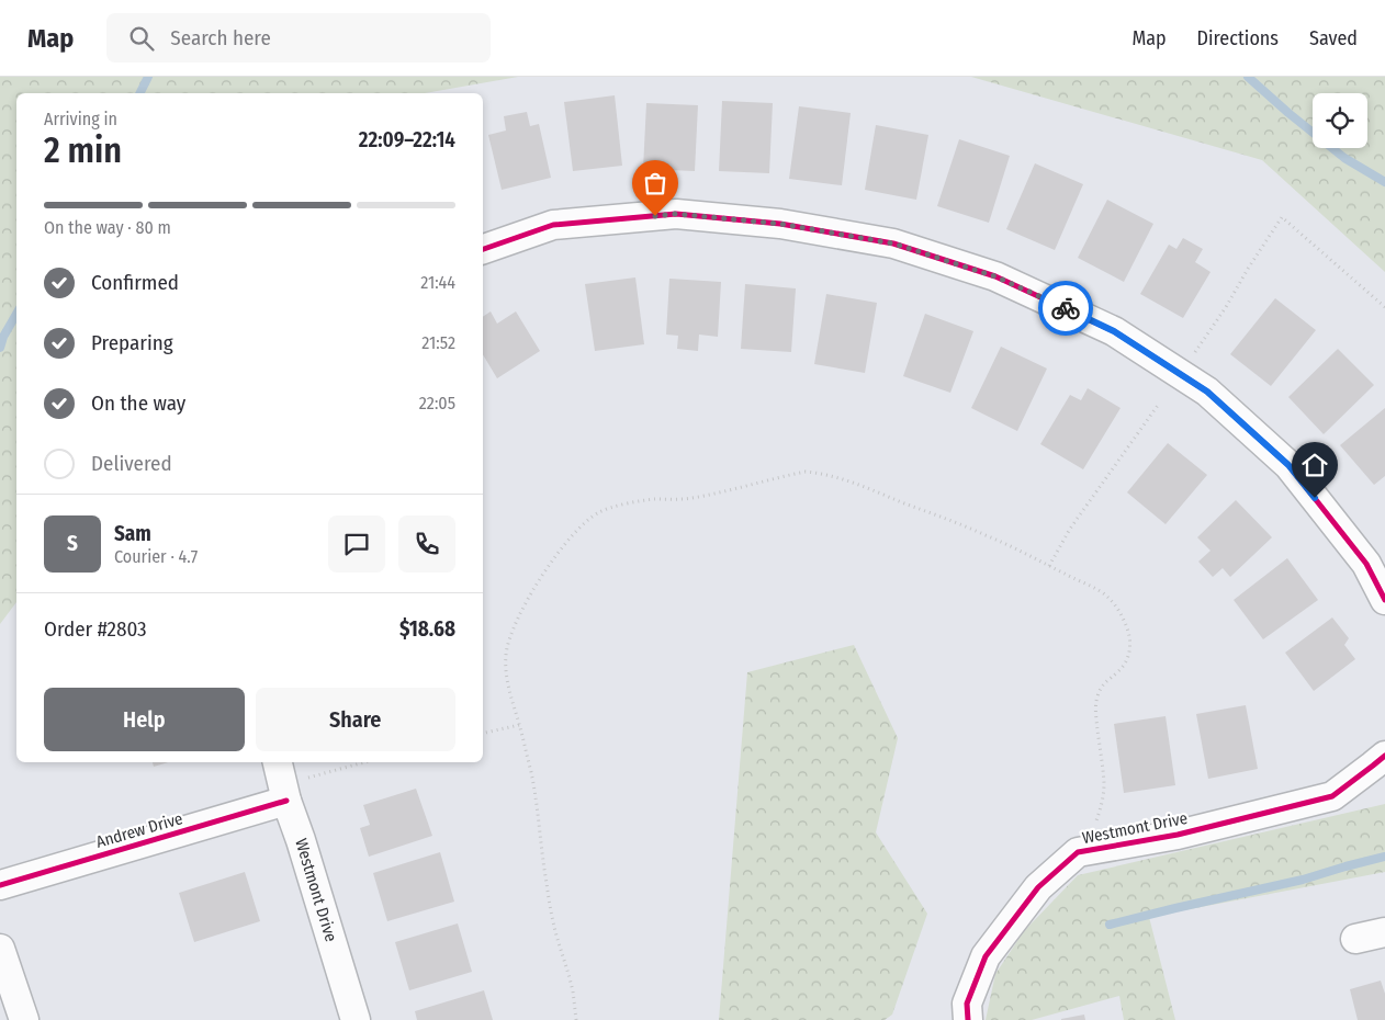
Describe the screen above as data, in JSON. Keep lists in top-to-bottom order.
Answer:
{
  "streets": {
    "street": ["Westmont Drive", "Andrew Drive"]
  },
  "crossings": [
    ["Westmont Drive", "Andrew Drive"]
  ],
  "page": {
    "header": "Map",
    "search": "Search here",
    "nav": ["Map", "Directions", "Saved"],
    "heading": ["2 min", "Arriving in", "22:09–22:14"],
    "panel": [
      "Sam",
      "Courier · 4.7",
      "Order #2803",
      "$18.68"
    ],
    "bar": "On the way · 80 m",
    "list": [
      ["Confirmed", "21:44"],
      ["Preparing", "21:52"],
      ["On the way", "22:05"],
      "Delivered"
    ],
    "round": "S",
    "buttons": ["Help", "Share"]
  }
}
